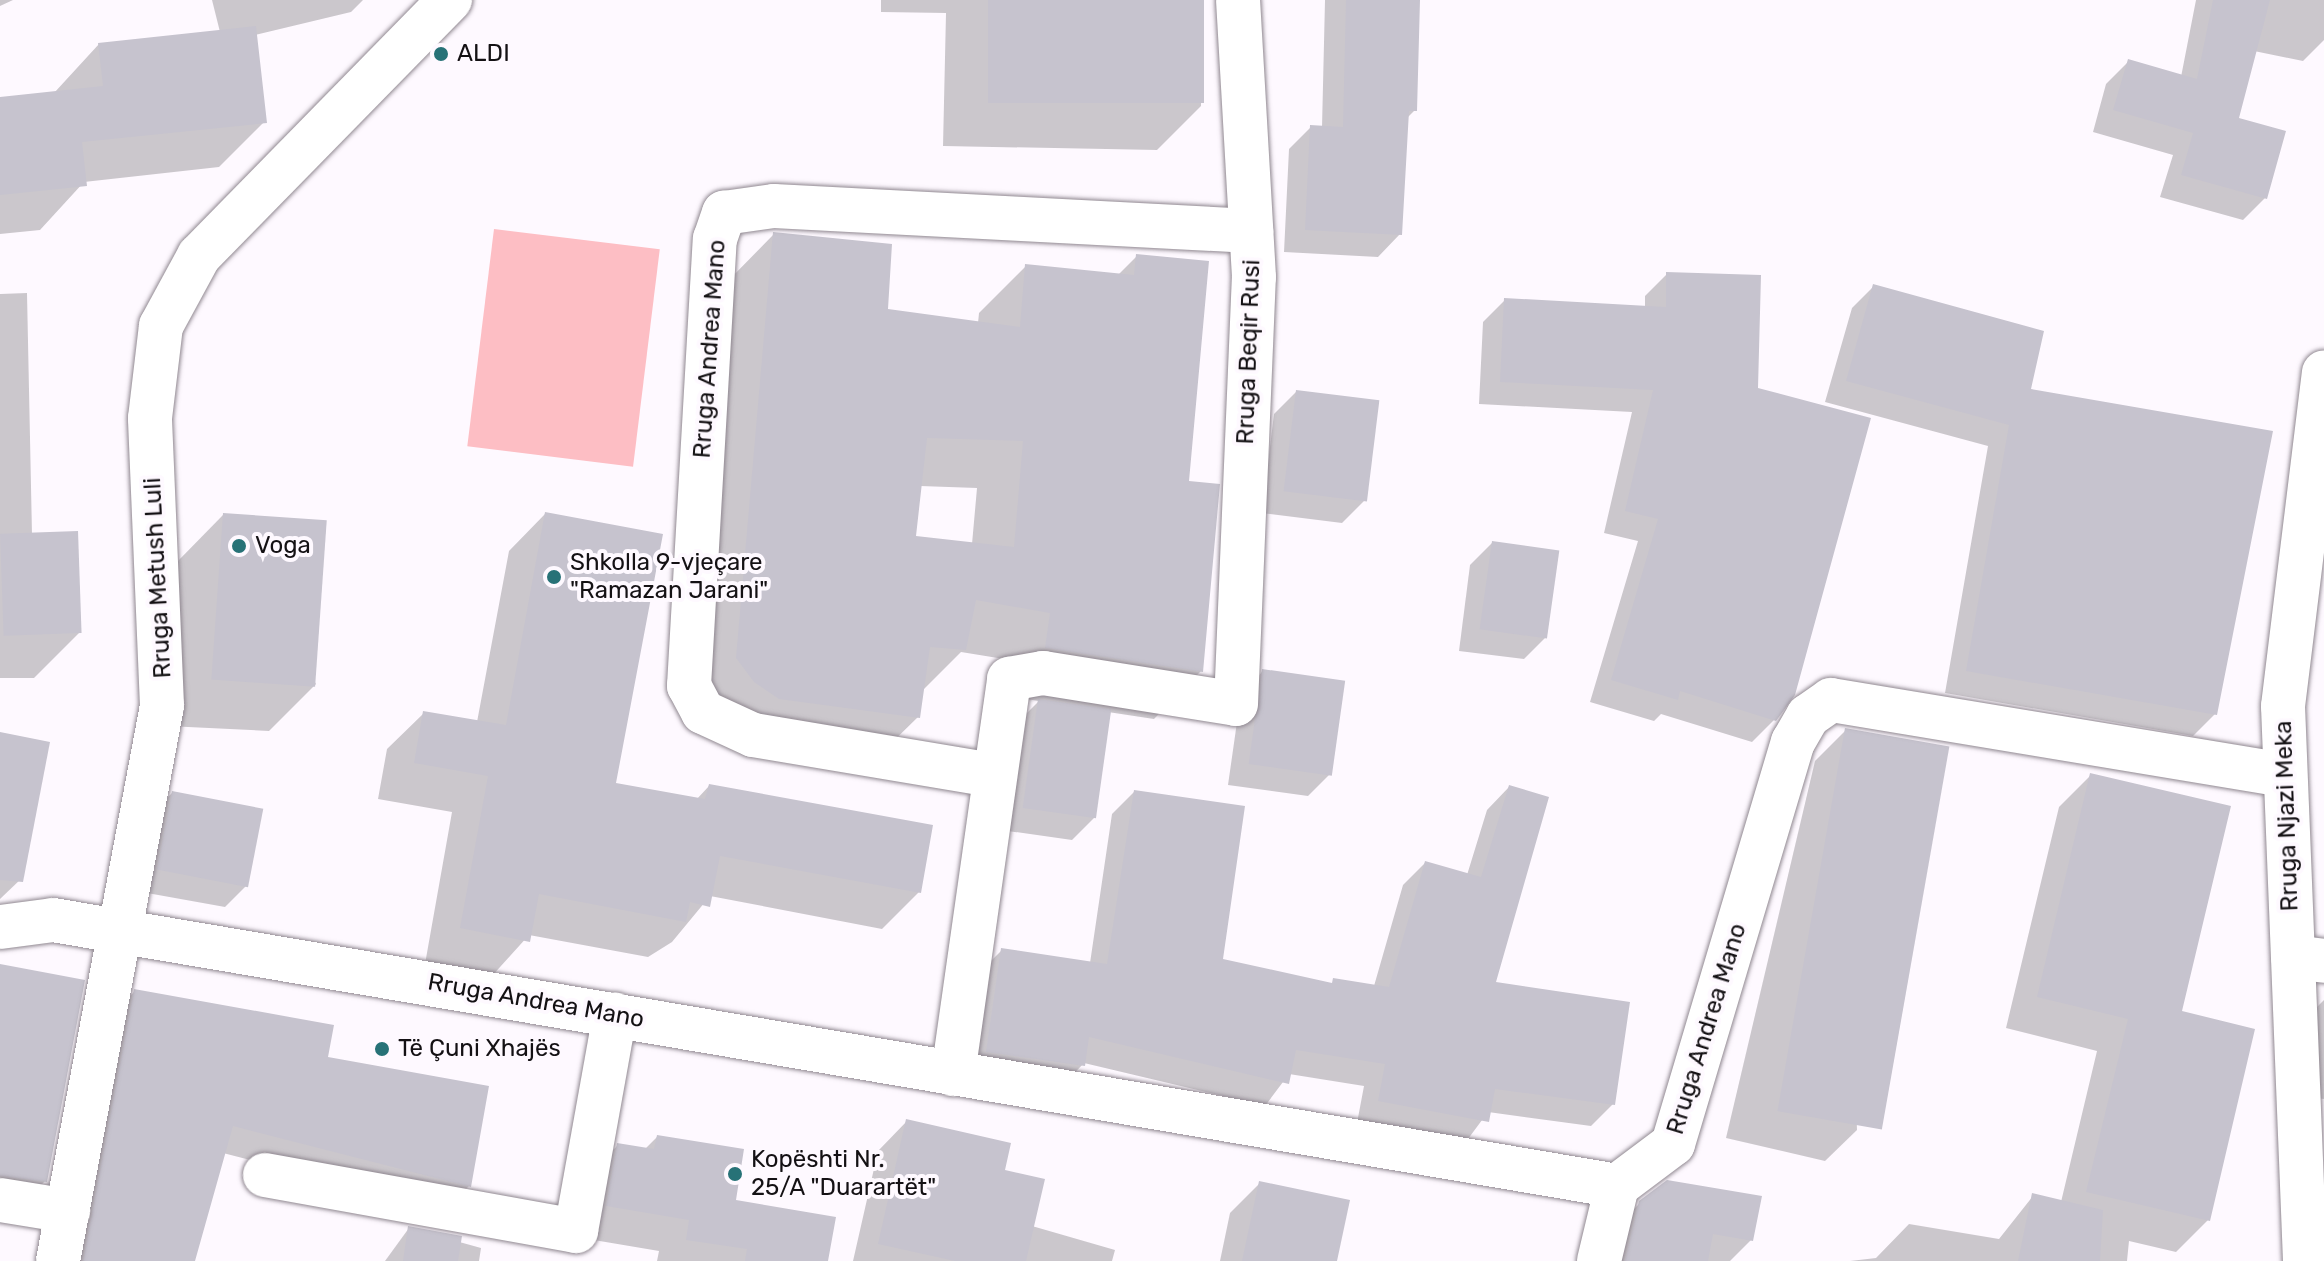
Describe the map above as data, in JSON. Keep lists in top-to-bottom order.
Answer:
{
  "streets": {
    "street": [
      "Rruga Andrea Mano",
      "Rruga Beqir Rusi",
      "Rruga Metush Luli",
      "Rruga Njazi Meka"
    ]
  },
  "crossings": [
    ["Rruga Andrea Mano", "Rruga Beqir Rusi"],
    ["Rruga Andrea Mano", "Rruga Metush Luli"],
    ["Rruga Andrea Mano", "Rruga Njazi Meka"]
  ],
  "places": [
    "ALDI",
    "Voga",
    "Shkolla 9-vjeçare \"Ramazan Jarani\"",
    "Të Çuni Xhajës",
    "Kopështi Nr. 25/A \"Duarartët\""
  ]
}
